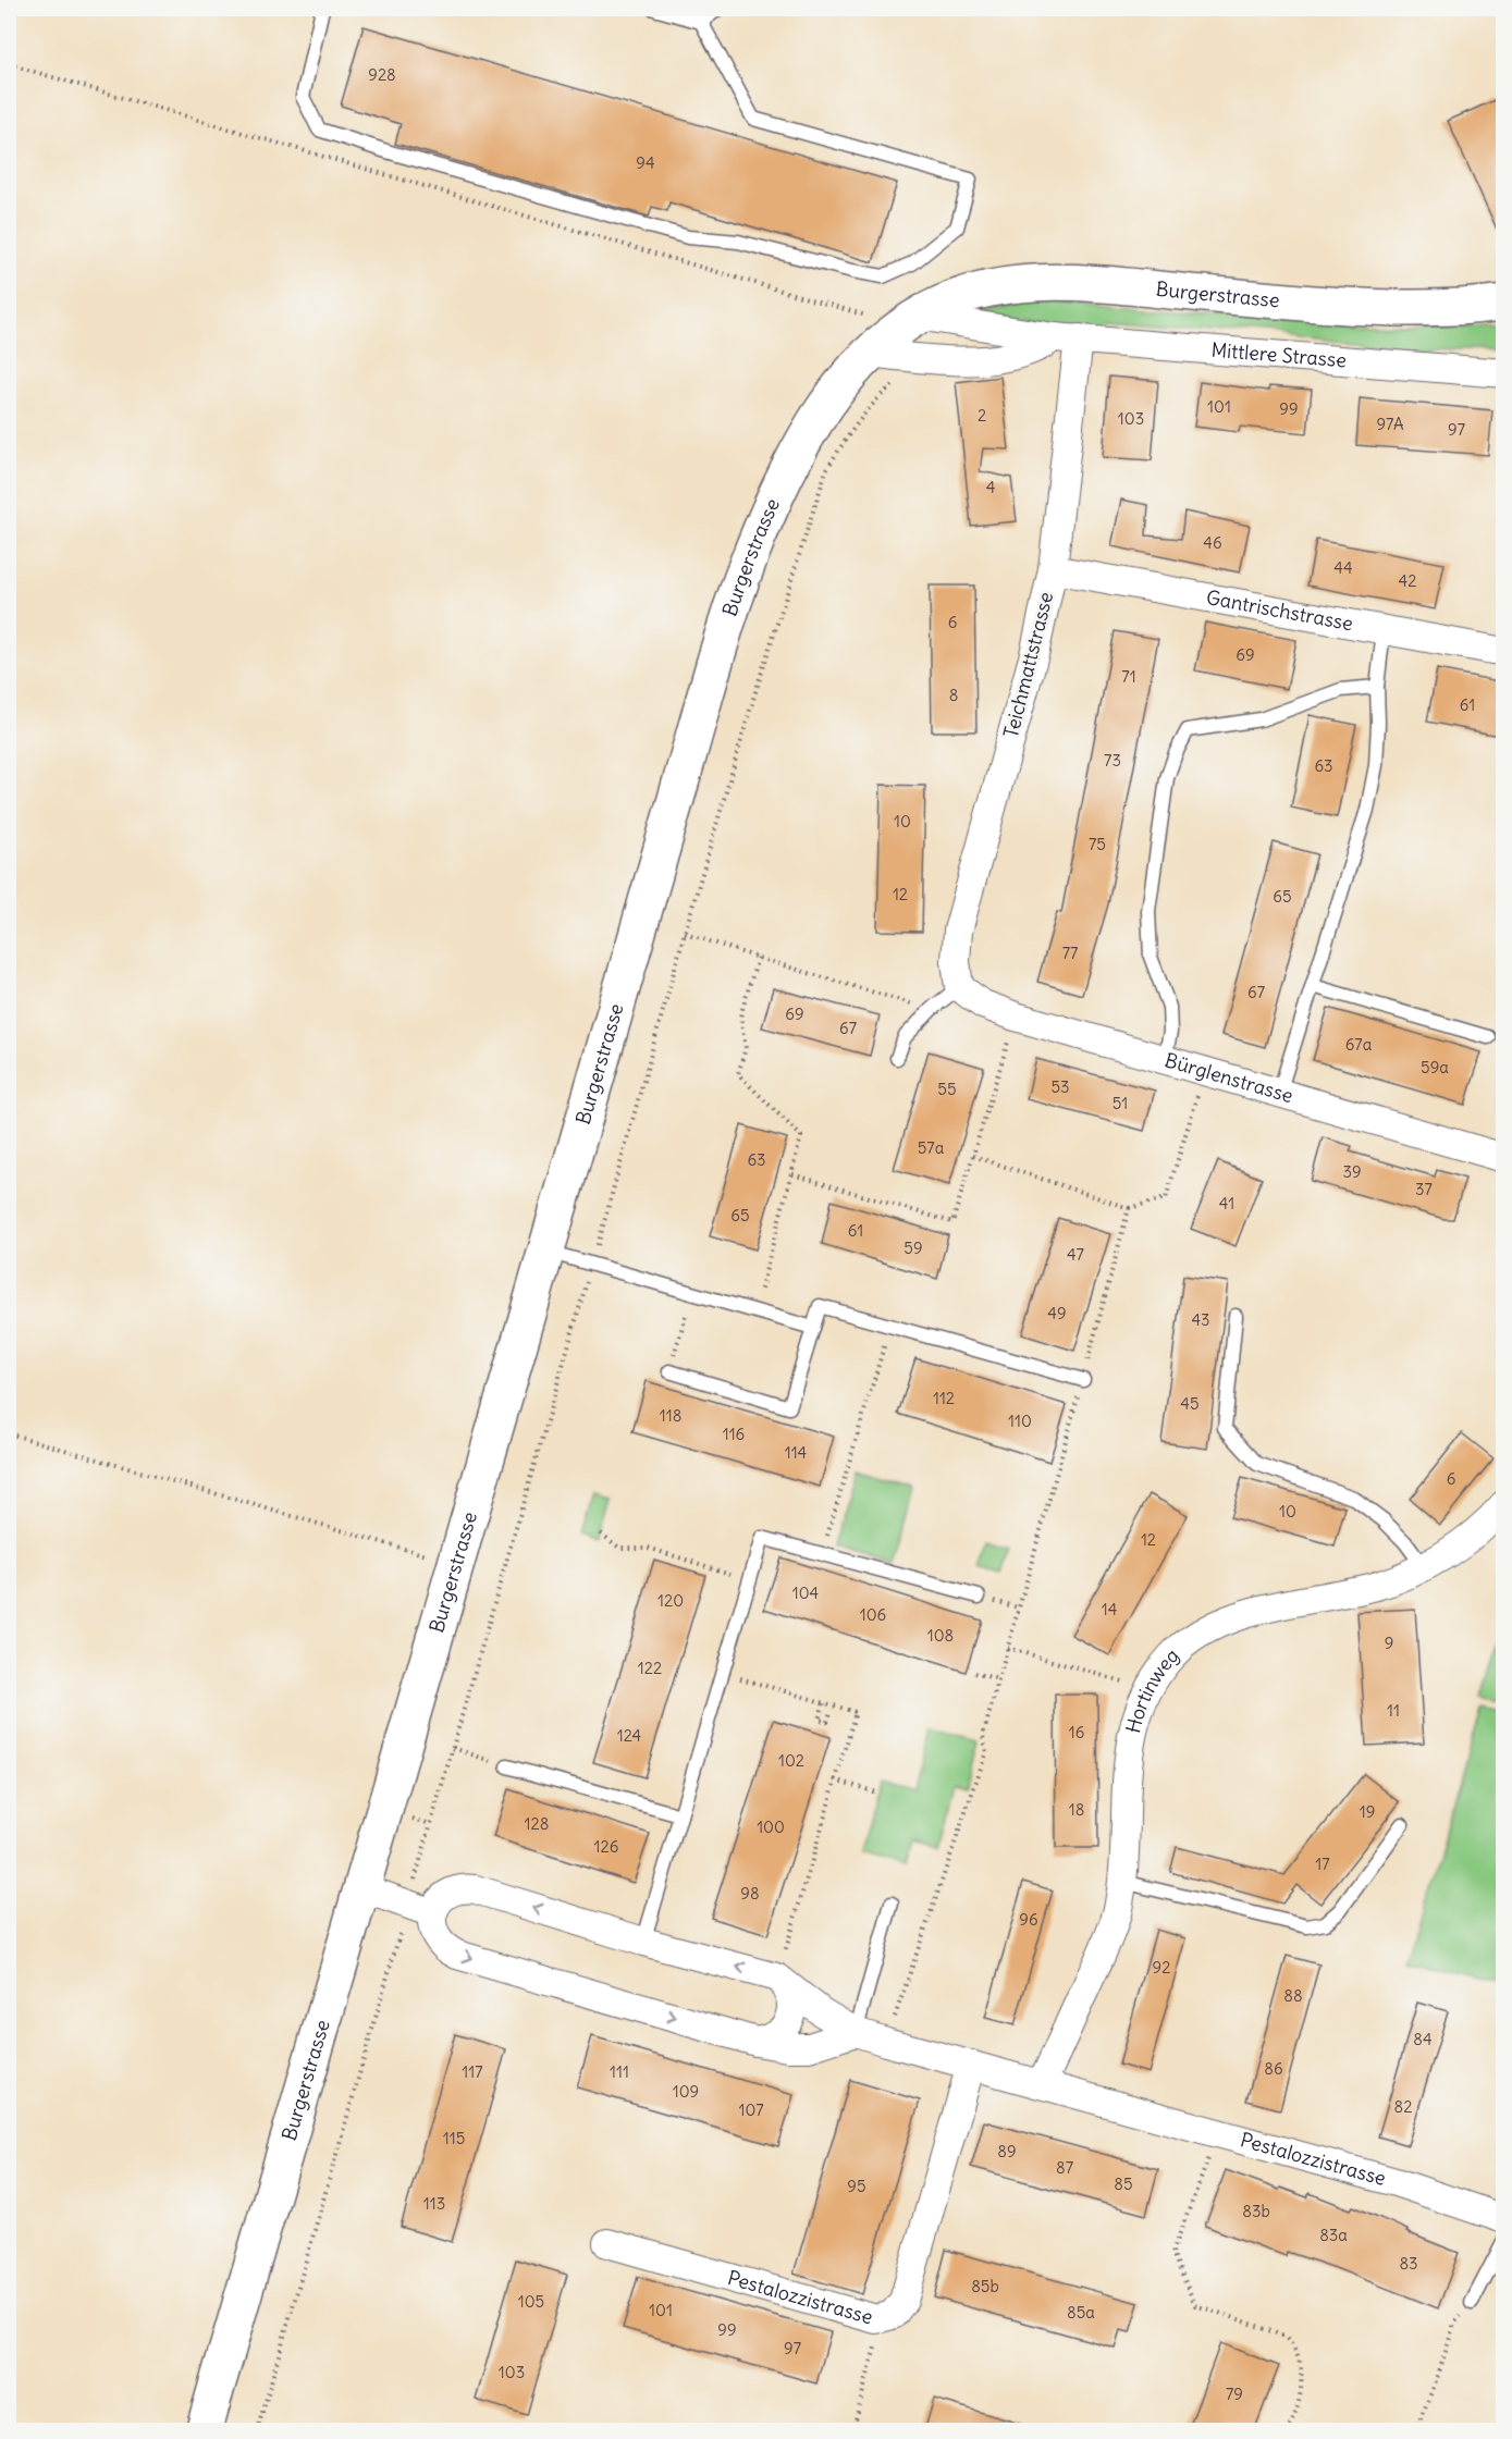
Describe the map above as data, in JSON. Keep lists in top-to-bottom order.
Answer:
{
  "streets": {
    "main road": ["Burgerstrasse"],
    "street": [
      "Mittlere Strasse",
      "Gantrischstrasse",
      "Teichmattstrasse",
      "Bürglenstrasse",
      "Hortinweg",
      "Pestalozzistrasse"
    ]
  },
  "crossings": [
    ["Burgerstrasse", "Mittlere Strasse"],
    ["Mittlere Strasse", "Teichmattstrasse"],
    ["Gantrischstrasse", "Teichmattstrasse"],
    ["Teichmattstrasse", "Bürglenstrasse"],
    ["Hortinweg", "Pestalozzistrasse"]
  ],
  "house_numbers": [
    "928",
    "94",
    "101",
    "99",
    "2",
    "103",
    "97A",
    "97",
    "4",
    "46",
    "44",
    "42",
    "6",
    "69",
    "71",
    "8",
    "61",
    "73",
    "63",
    "10",
    "75",
    "12",
    "65",
    "77",
    "67",
    "69",
    "67",
    "67a",
    "59a",
    "53",
    "55",
    "51",
    "57a",
    "63",
    "39",
    "37",
    "41",
    "65",
    "61",
    "59",
    "47",
    "49",
    "43",
    "112",
    "45",
    "118",
    "110",
    "116",
    "114",
    "6",
    "10",
    "12",
    "104",
    "120",
    "14",
    "106",
    "108",
    "9",
    "122",
    "11",
    "16",
    "124",
    "102",
    "18",
    "19",
    "128",
    "100",
    "126",
    "17",
    "98",
    "96",
    "92",
    "88",
    "84",
    "86",
    "117",
    "111",
    "109",
    "82",
    "107",
    "115",
    "89",
    "87",
    "85",
    "95",
    "113",
    "83b",
    "83a",
    "83",
    "85b",
    "105",
    "101",
    "85a",
    "99",
    "97",
    "103",
    "79"
  ]
}
